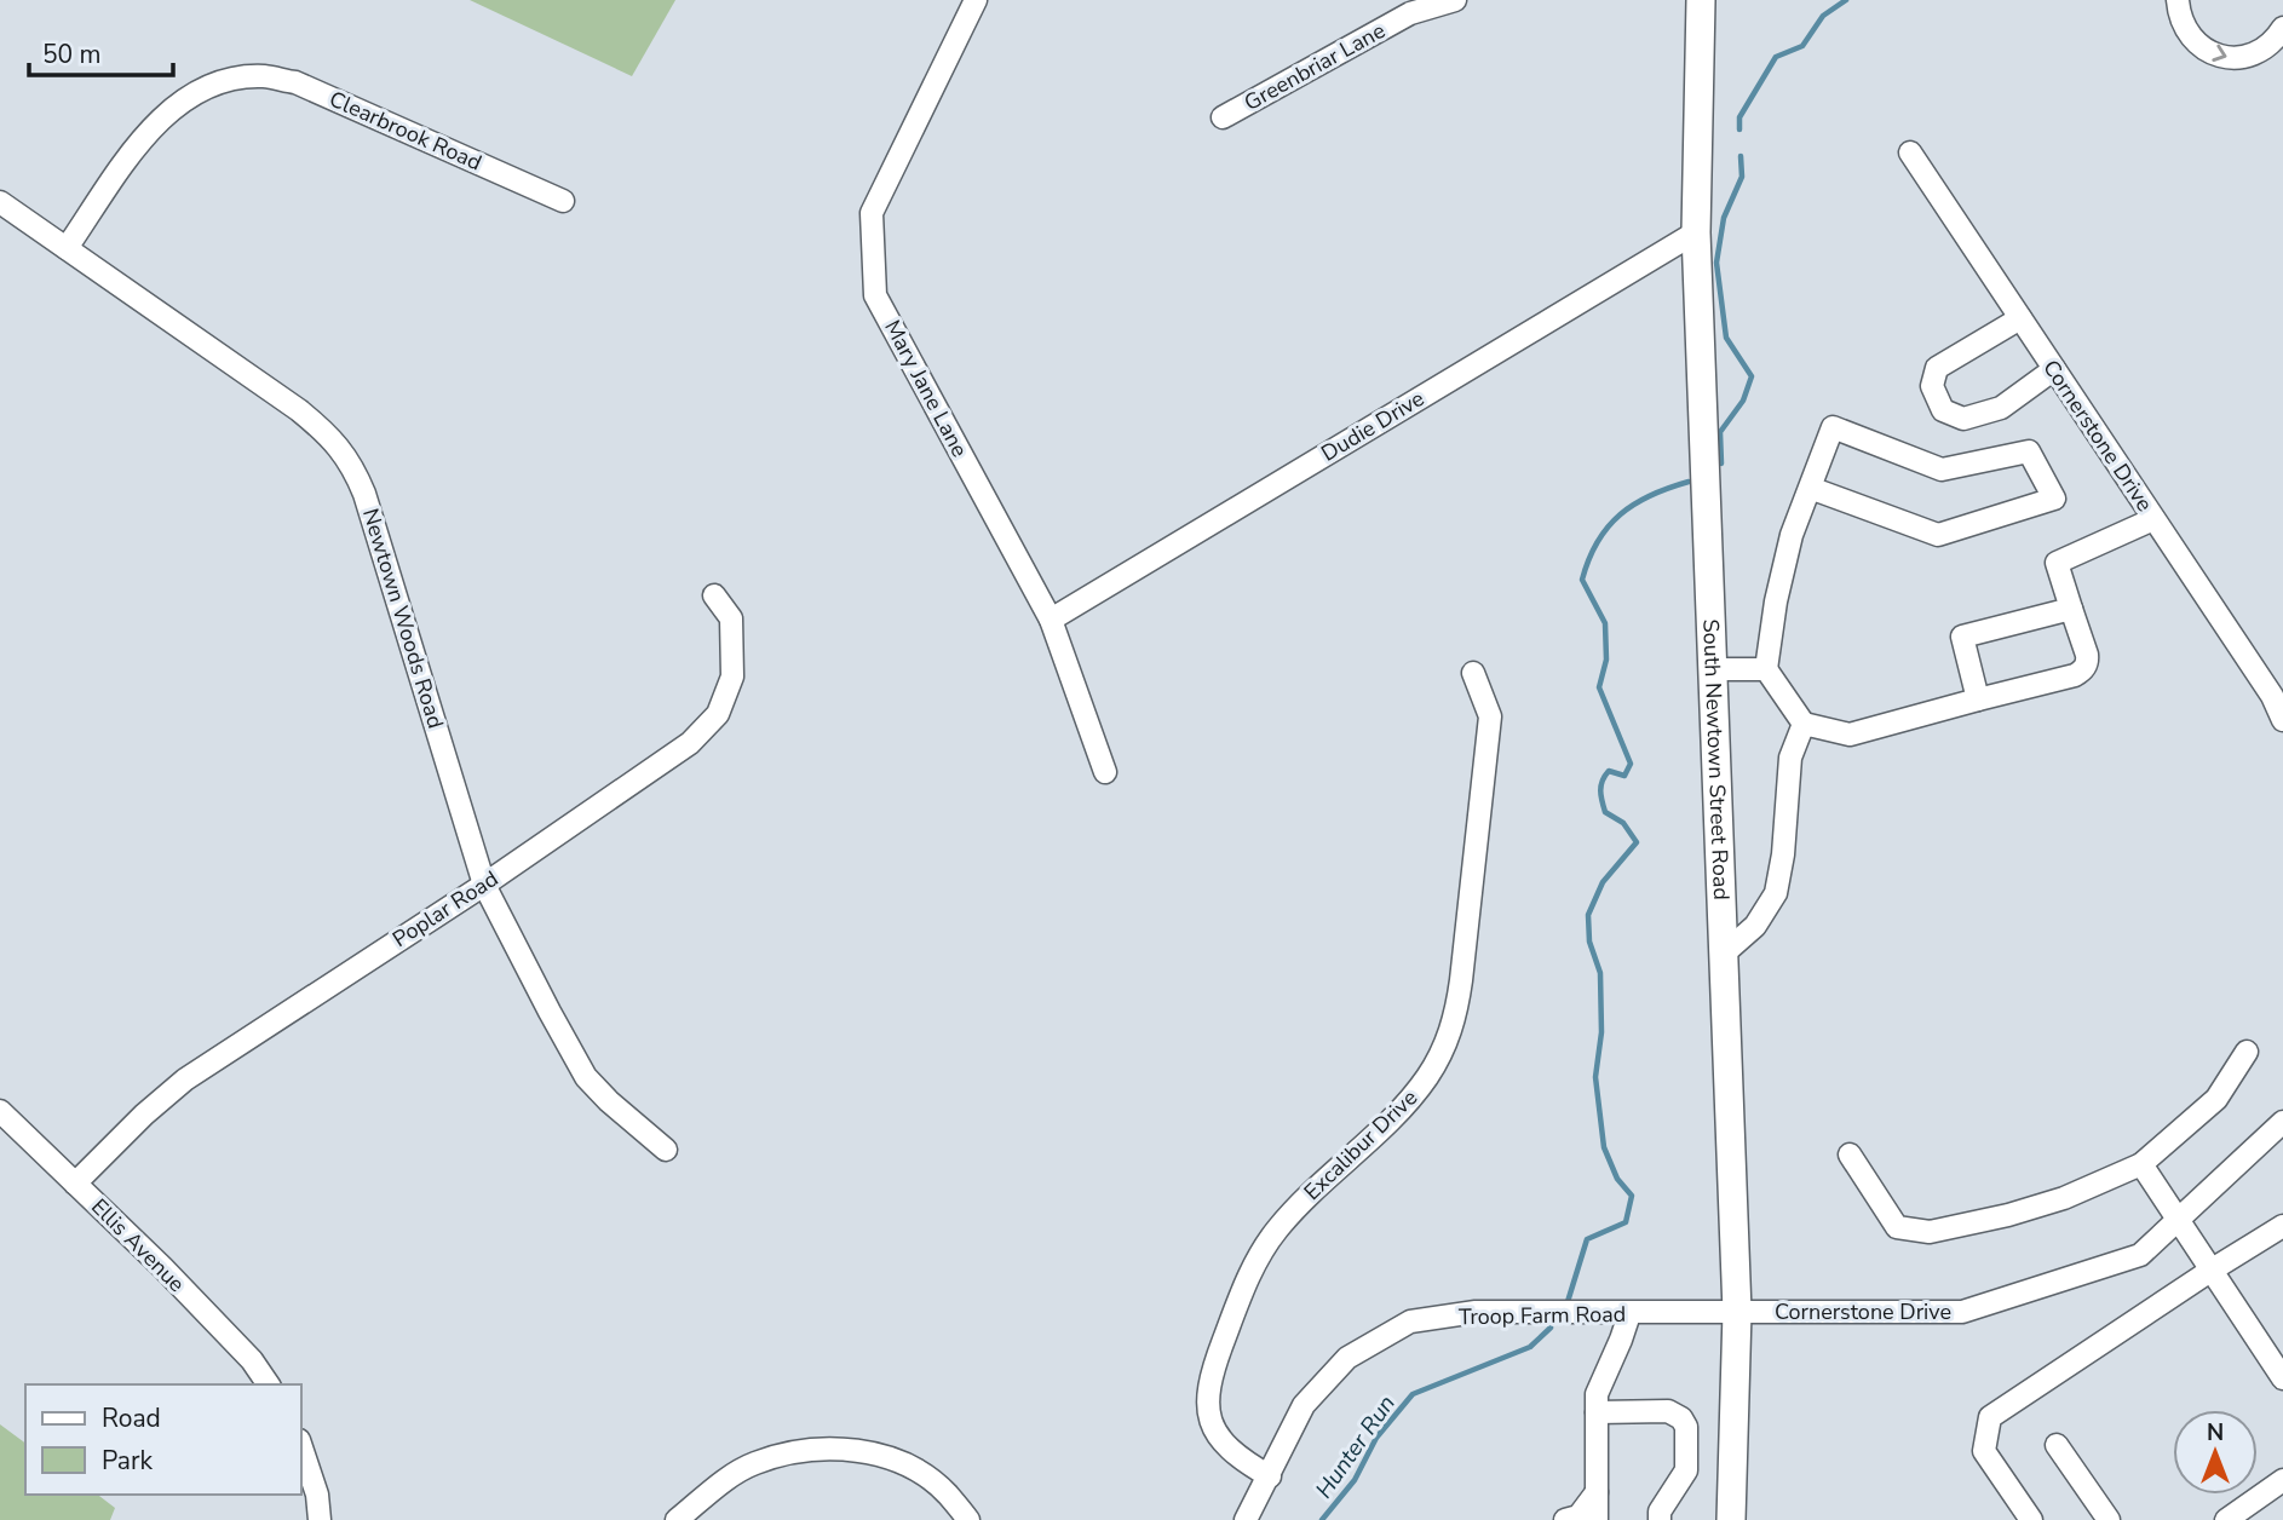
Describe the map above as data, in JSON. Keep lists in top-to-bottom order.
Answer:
{
  "streets": {
    "main road": ["South Newtown Street Road"],
    "street": [
      "Greenbriar Lane",
      "Clearbrook Road",
      "Mary Jane Lane",
      "Dudie Drive",
      "Cornerstone Drive",
      "Newtown Woods Road",
      "Poplar Road",
      "Excalibur Drive",
      "Ellis Avenue",
      "Troop Farm Road"
    ]
  },
  "crossings": [
    ["Clearbrook Road", "Newtown Woods Road"],
    ["Mary Jane Lane", "Dudie Drive"],
    ["Dudie Drive", "South Newtown Street Road"],
    ["Cornerstone Drive", "South Newtown Street Road"],
    ["Cornerstone Drive", "Troop Farm Road"],
    ["Newtown Woods Road", "Poplar Road"],
    ["South Newtown Street Road", "Troop Farm Road"],
    ["Poplar Road", "Ellis Avenue"],
    ["Excalibur Drive", "Troop Farm Road"]
  ],
  "water": ["Hunter Run"],
  "legend": ["Road", "Park"],
  "scale_bar": "50 m",
  "north": "top"
}
